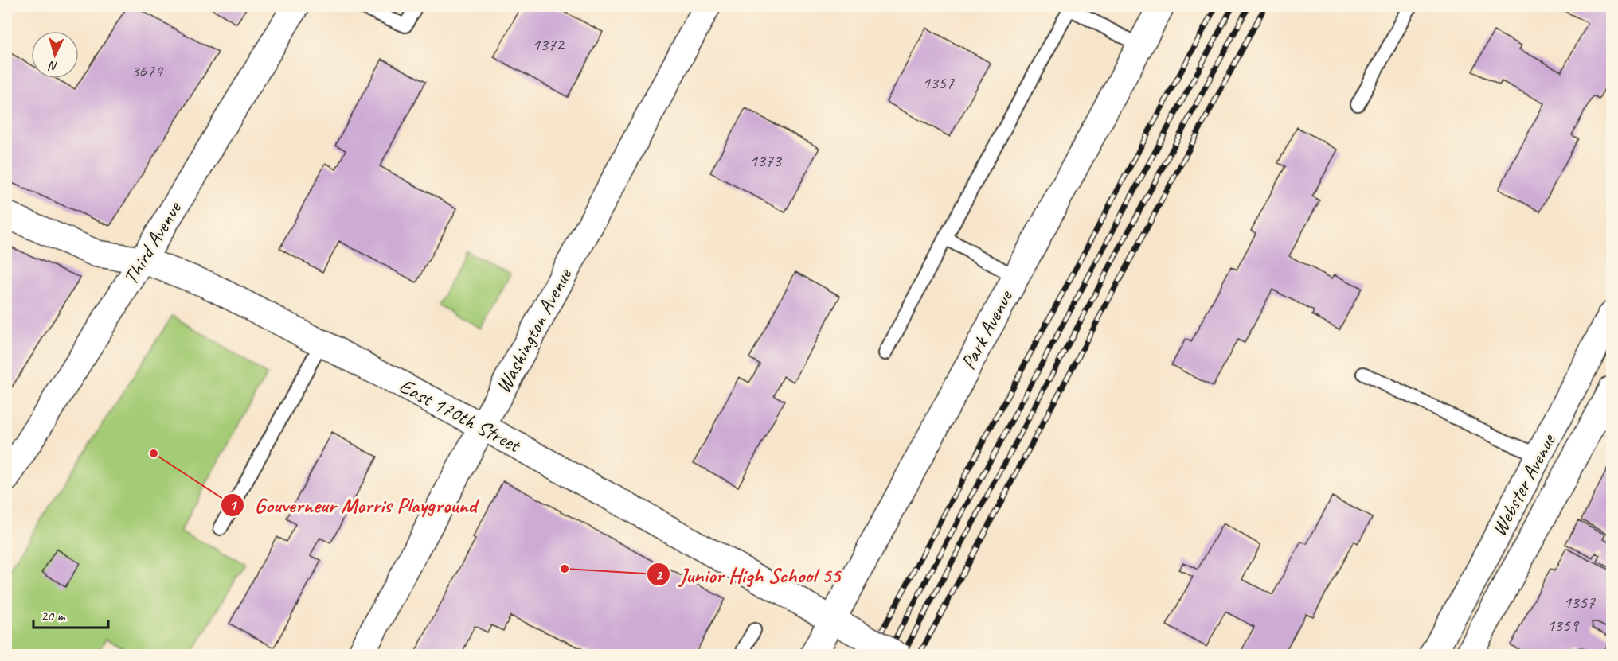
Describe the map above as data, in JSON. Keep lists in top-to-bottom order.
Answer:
{
  "streets": {
    "street": [
      "Third Avenue",
      "Park Avenue",
      "Washington Avenue",
      "East 170th Street",
      "Webster Avenue"
    ]
  },
  "crossings": [
    ["Third Avenue", "East 170th Street"],
    ["Park Avenue", "East 170th Street"],
    ["Washington Avenue", "East 170th Street"]
  ],
  "places": ["Gouverneur Morris Playground", "Junior High School 55"],
  "house_numbers": [
    "1372",
    "3674",
    "1357",
    "1373",
    "1357",
    "1359"
  ],
  "scale_bar": "20 m",
  "north": "bottom"
}
